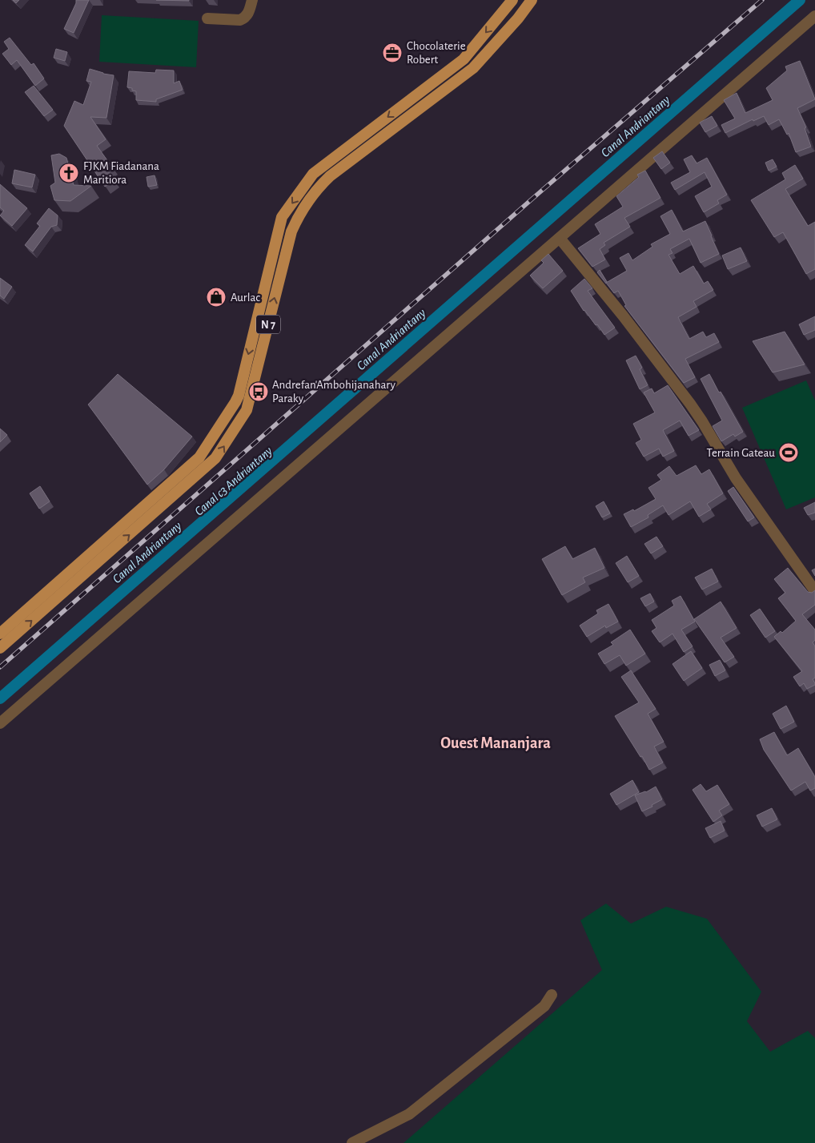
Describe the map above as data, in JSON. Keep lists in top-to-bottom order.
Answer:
{
  "streets": {
    "main road": ["N 7"]
  },
  "districts": ["Ouest Mananjara"],
  "water": ["Canal Andriantany", "Canal c3 Andriantany"],
  "places": {
    "office": ["Chocolaterie Robert"],
    "church": ["FJKM Fiadanana Maritiora"],
    "shop": ["Aurlac"],
    "bus stop": ["Andrefan'Ambohijanahary Paraky"],
    "sports": ["Terrain Gateau"]
  }
}
